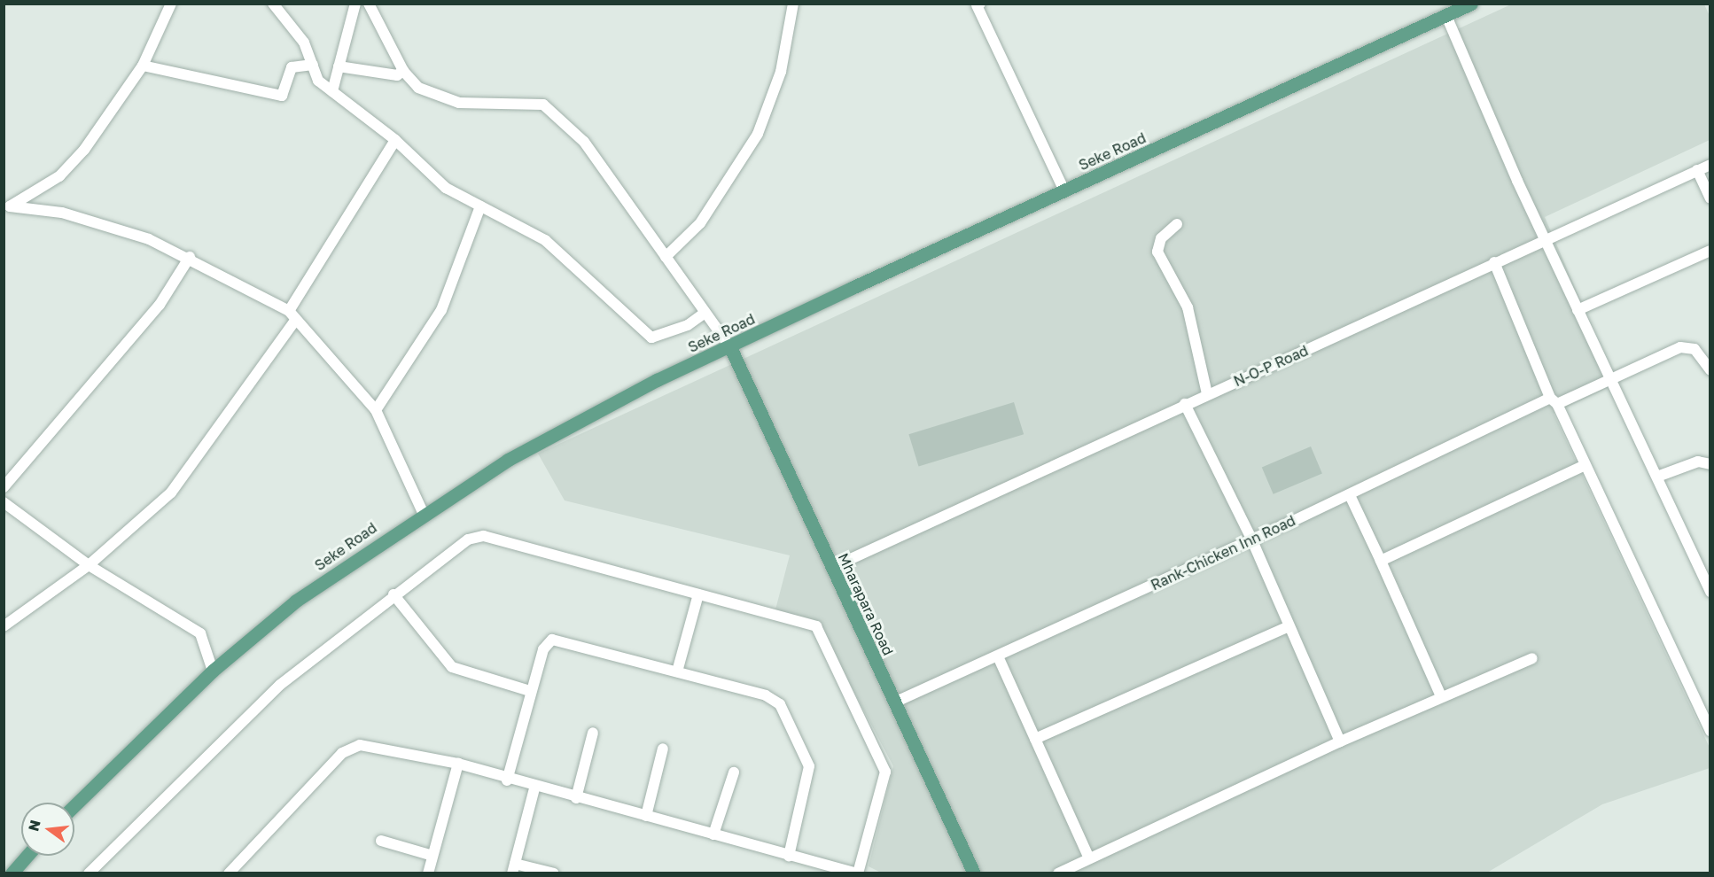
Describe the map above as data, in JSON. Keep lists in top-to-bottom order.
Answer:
{
  "streets": {
    "main road": ["Seke Road", "Mharapara Road"],
    "street": ["N-O-P Road", "Rank-Chicken Inn Road"]
  },
  "crossings": [
    ["Seke Road", "Mharapara Road"],
    ["N-O-P Road", "Mharapara Road"],
    ["Rank-Chicken Inn Road", "Mharapara Road"]
  ],
  "north": "left"
}
